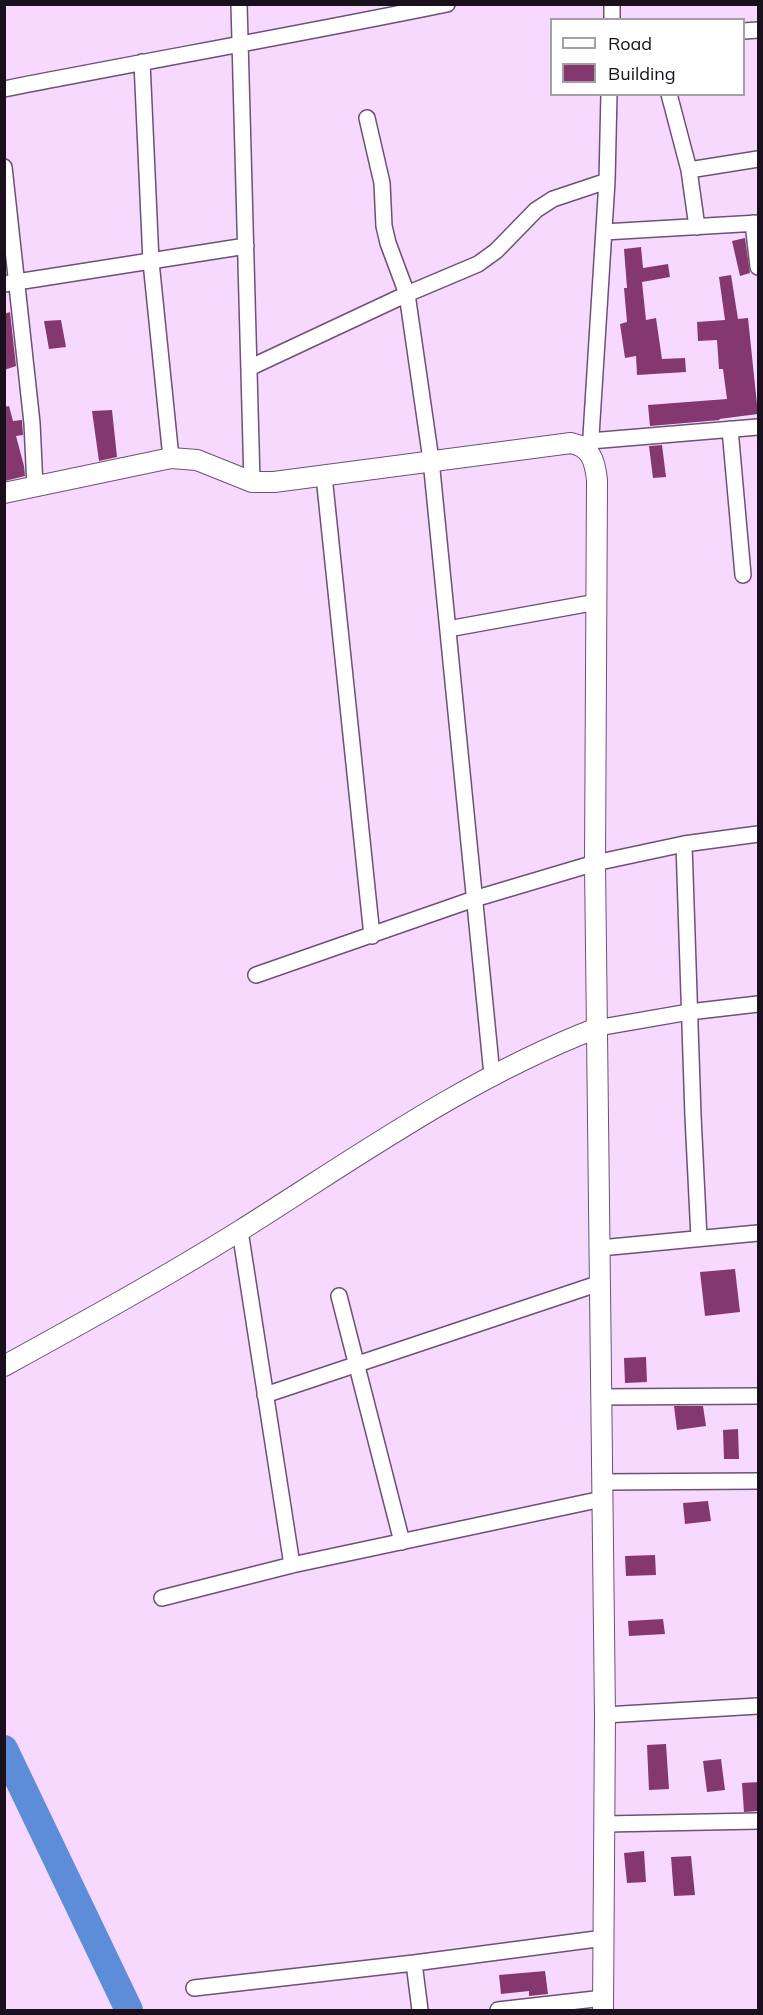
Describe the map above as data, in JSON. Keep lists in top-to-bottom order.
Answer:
{
  "legend": ["Road", "Building"]
}
